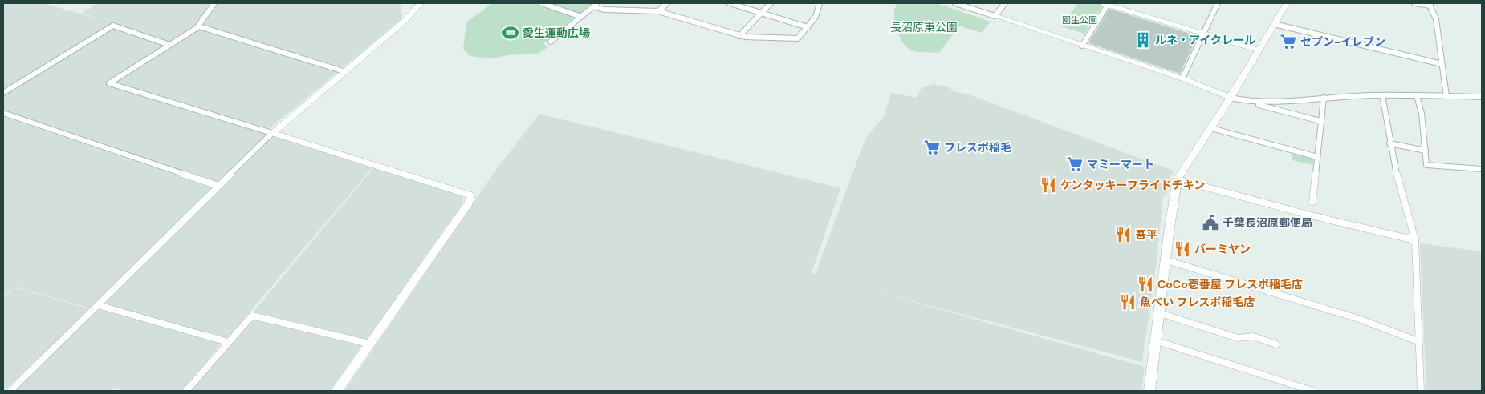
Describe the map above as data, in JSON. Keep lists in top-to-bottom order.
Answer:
{
  "parks": ["園生公園", "長沼原東公園"],
  "places": {
    "sports": ["愛生運動広場"],
    "building": ["ルネ・アイクレール"],
    "supermarket": ["セブン-イレブン", "フレスポ稲毛", "マミーマート"],
    "restaurant": [
      "ケンタッキーフライドチキン",
      "吾平",
      "バーミヤン",
      "CoCo壱番屋 フレスポ稲毛店",
      "魚べい フレスポ稲毛店"
    ],
    "public building": ["千葉長沼原郵便局"]
  }
}
